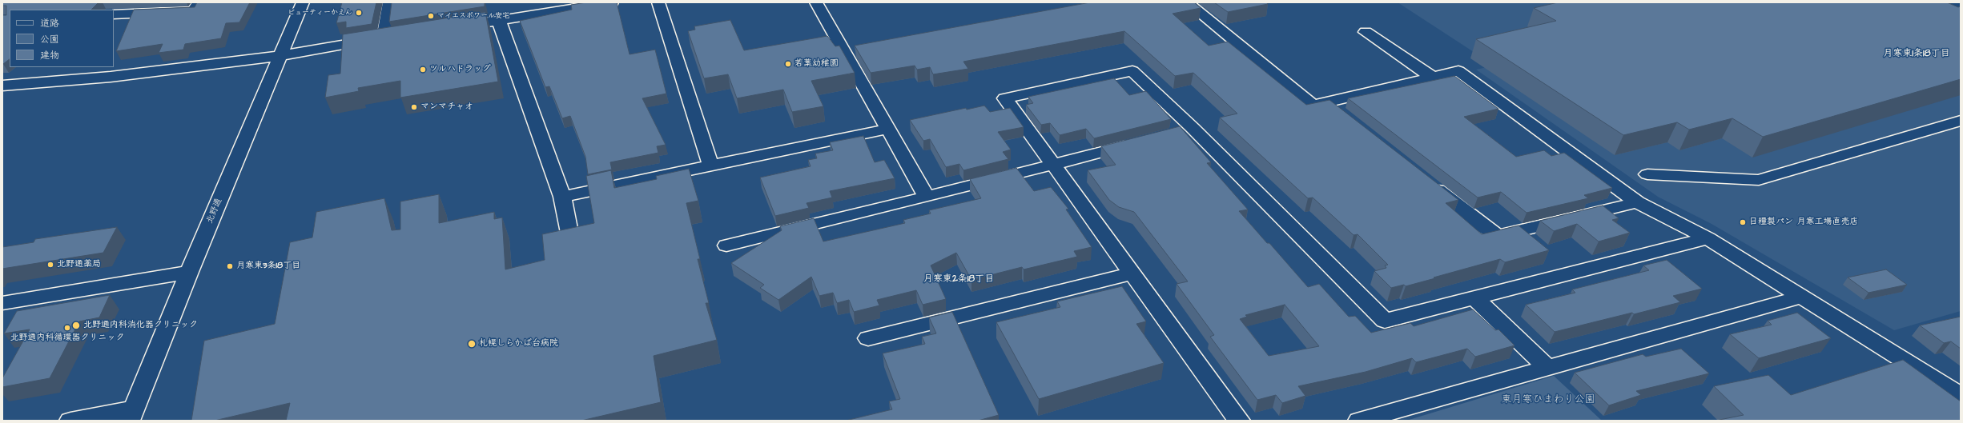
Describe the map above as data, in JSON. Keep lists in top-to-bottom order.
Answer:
{
  "streets": {
    "street": ["北野通"]
  },
  "districts": ["月寒東1条18丁目", "月寒東2条18丁目"],
  "parks": ["東月寒ひまわり公園"],
  "places": [
    "ビューティーかえん",
    "マイエスポワール安宅",
    "若葉幼稚園",
    "ツルハドラッグ",
    "マンマチャオ",
    "日糧製パン 月寒工場直売店",
    "北野通薬局",
    "月寒東3条18丁目",
    "北野通内科消化器クリニック",
    "北野通内科循環器クリニック",
    "札幌しらかば台病院"
  ],
  "legend": ["道路", "公園", "建物"]
}
